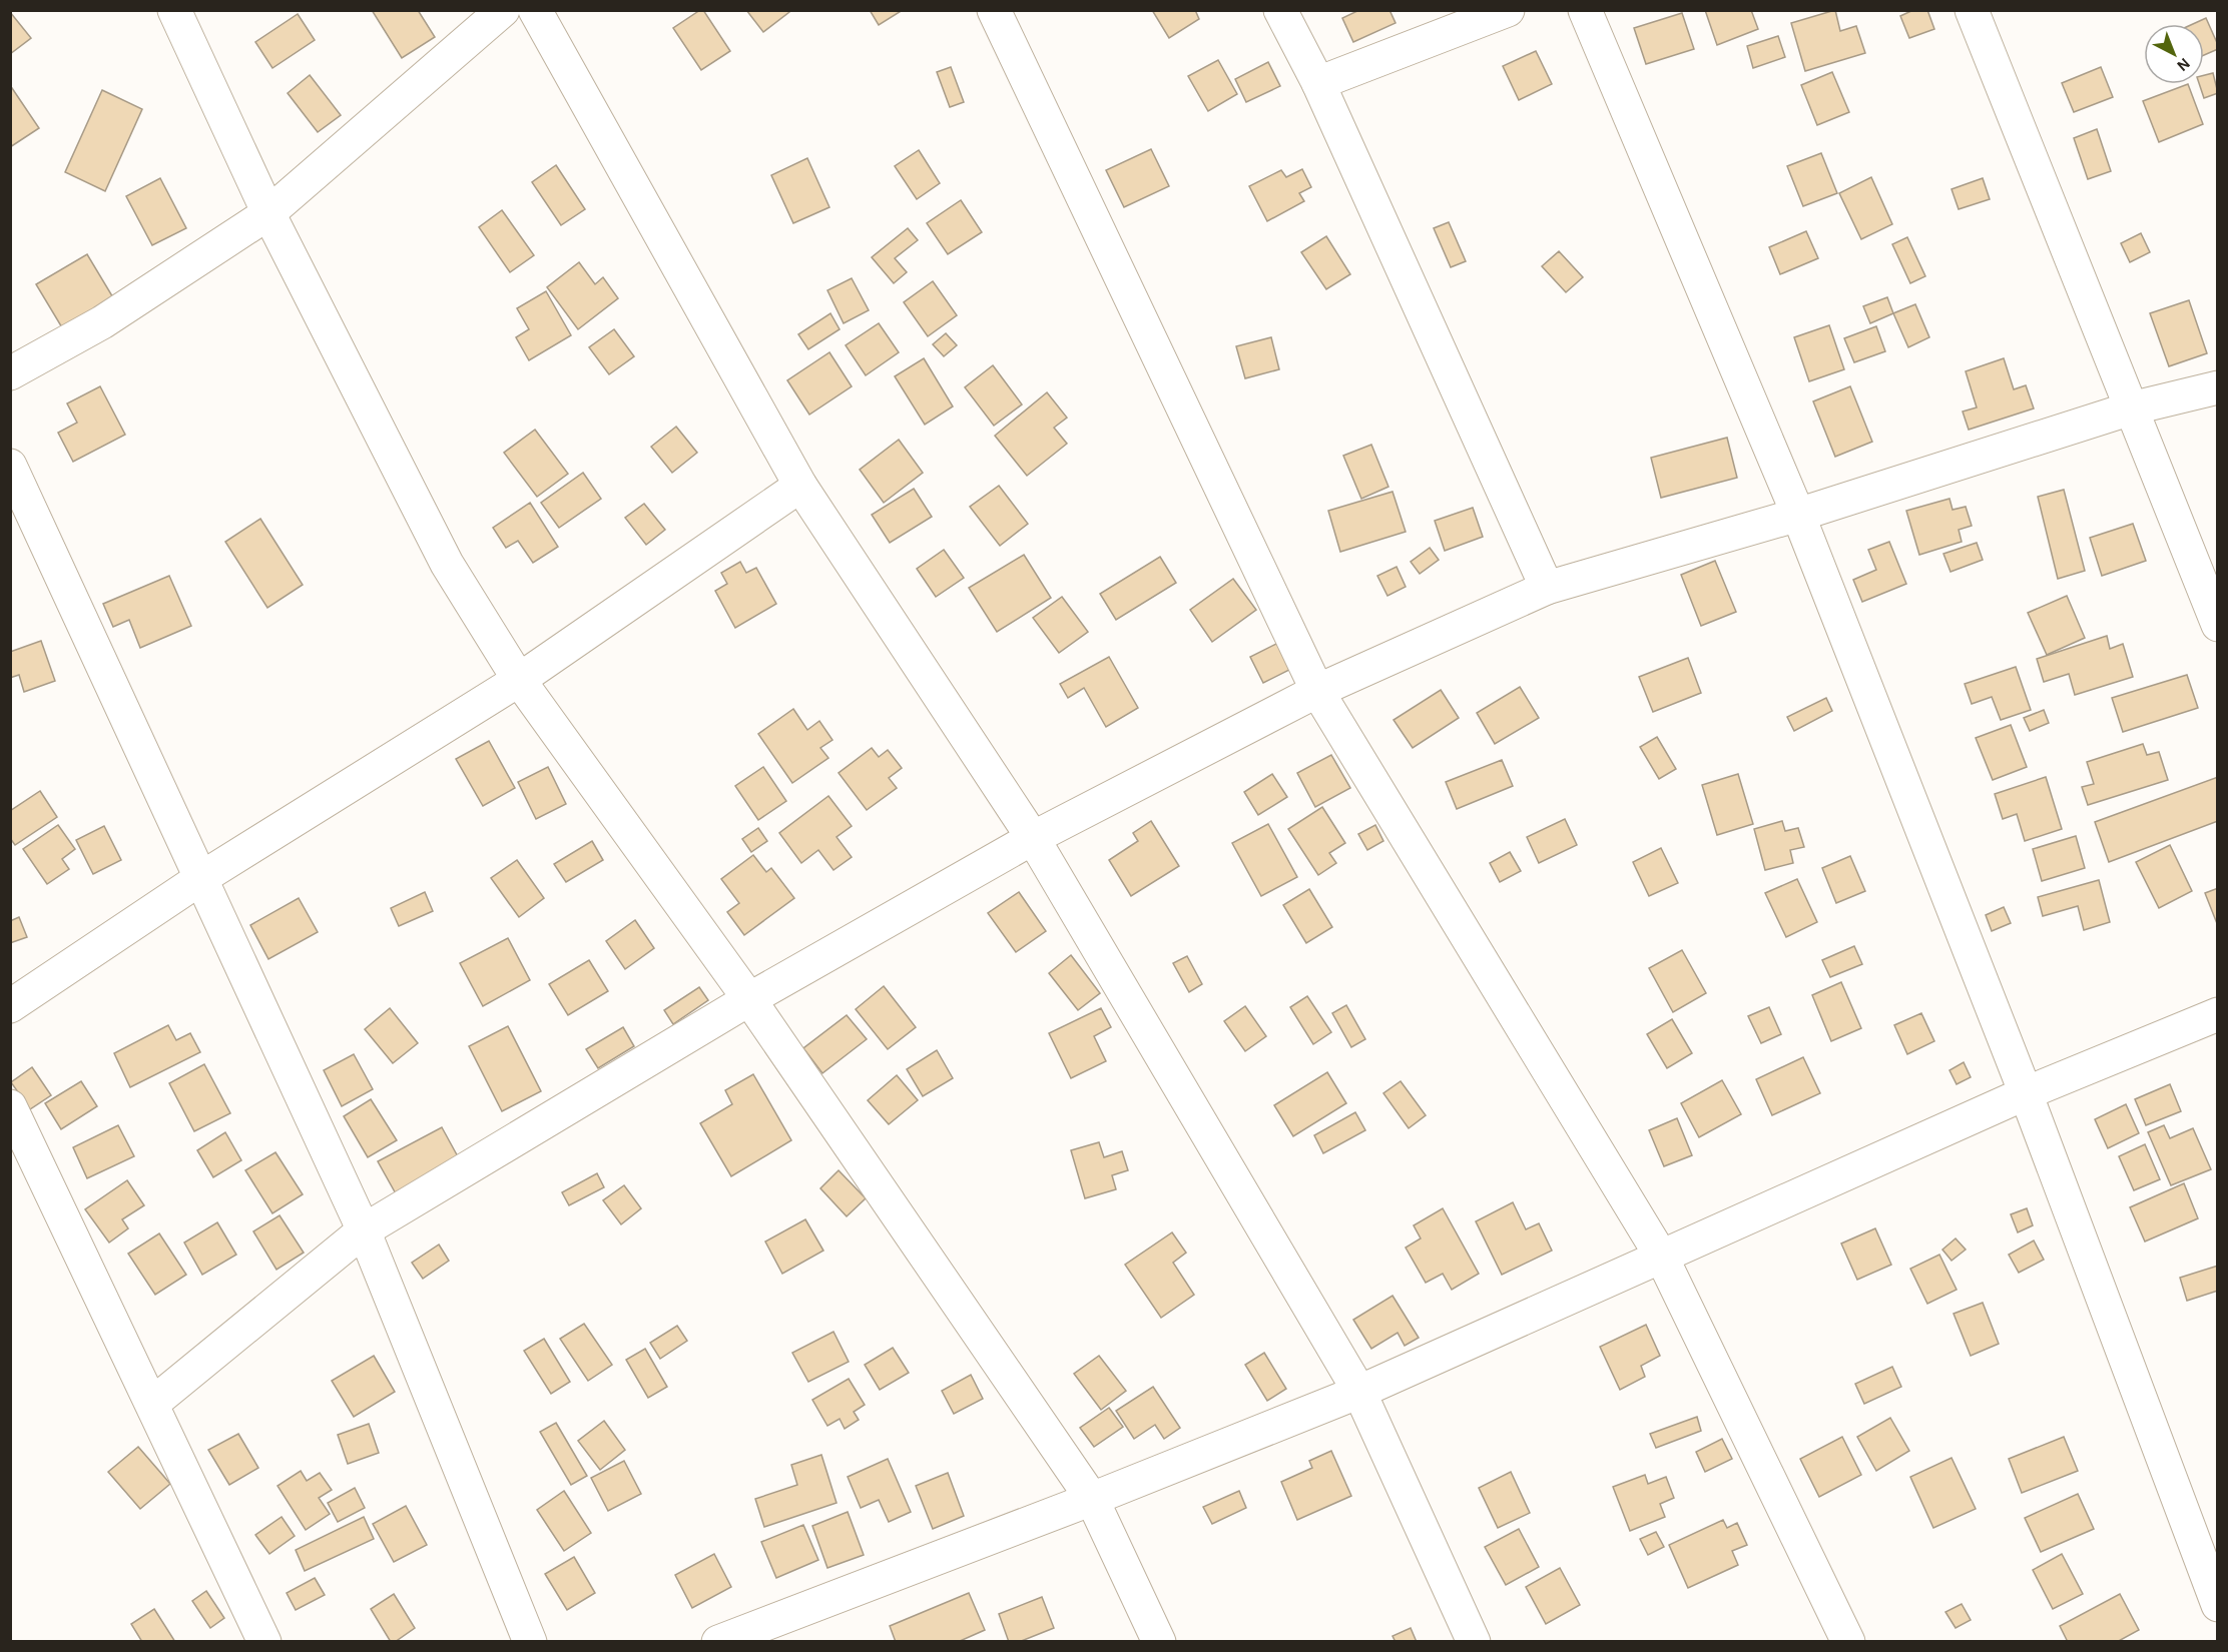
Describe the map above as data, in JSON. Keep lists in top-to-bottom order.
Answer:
{
  "north": "bottom right"
}
